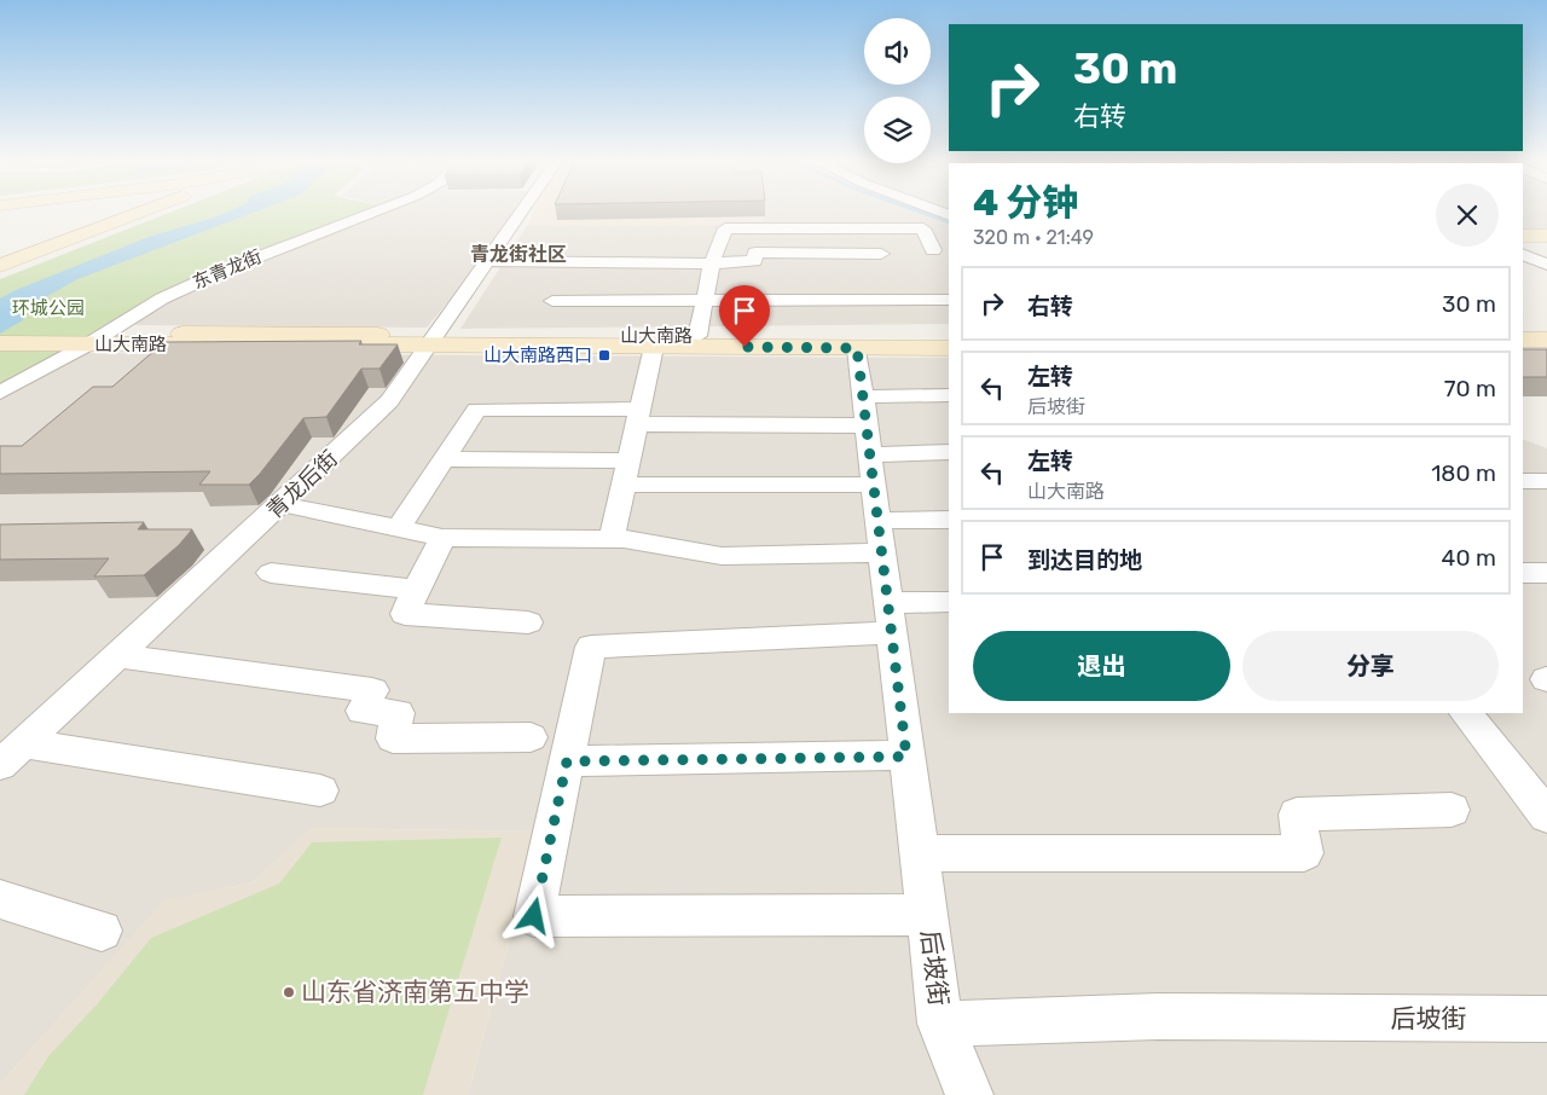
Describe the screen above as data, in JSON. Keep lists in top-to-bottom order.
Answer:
{
  "streets": {
    "main road": ["山大南路"],
    "street": ["东青龙街", "青龙后街", "后坡街"]
  },
  "crossings": [
    ["东青龙街", "山大南路"],
    ["山大南路", "青龙后街"],
    ["山大南路", "后坡街"]
  ],
  "districts": ["青龙街社区"],
  "parks": ["环城公园"],
  "places": {
    "transit": ["山大南路西口"],
    "other": ["山东省济南第五中学"]
  },
  "page": {
    "turn": ["30 m", "右转"],
    "heading": ["4 分钟", "320 m · 21:49"],
    "list": [
      {
        "name": "右转",
        "value": "30 m"
      },
      {
        "name": "左转",
        "note": "后坡街",
        "value": "70 m"
      },
      {
        "name": "左转",
        "note": "山大南路",
        "value": "180 m"
      },
      {
        "name": "到达目的地",
        "value": "40 m"
      }
    ],
    "buttons": ["退出", "分享"]
  }
}
